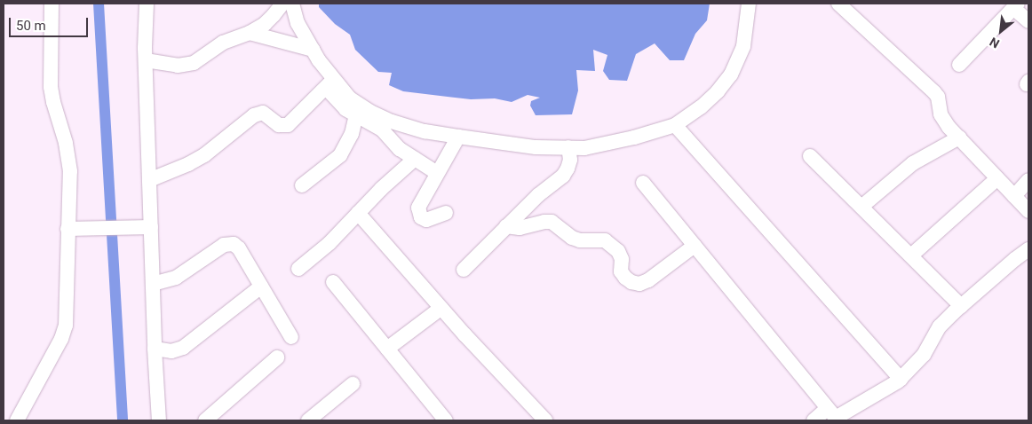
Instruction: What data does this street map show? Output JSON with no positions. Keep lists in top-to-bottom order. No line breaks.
{"scale_bar":"50 m","north":"bottom left"}
